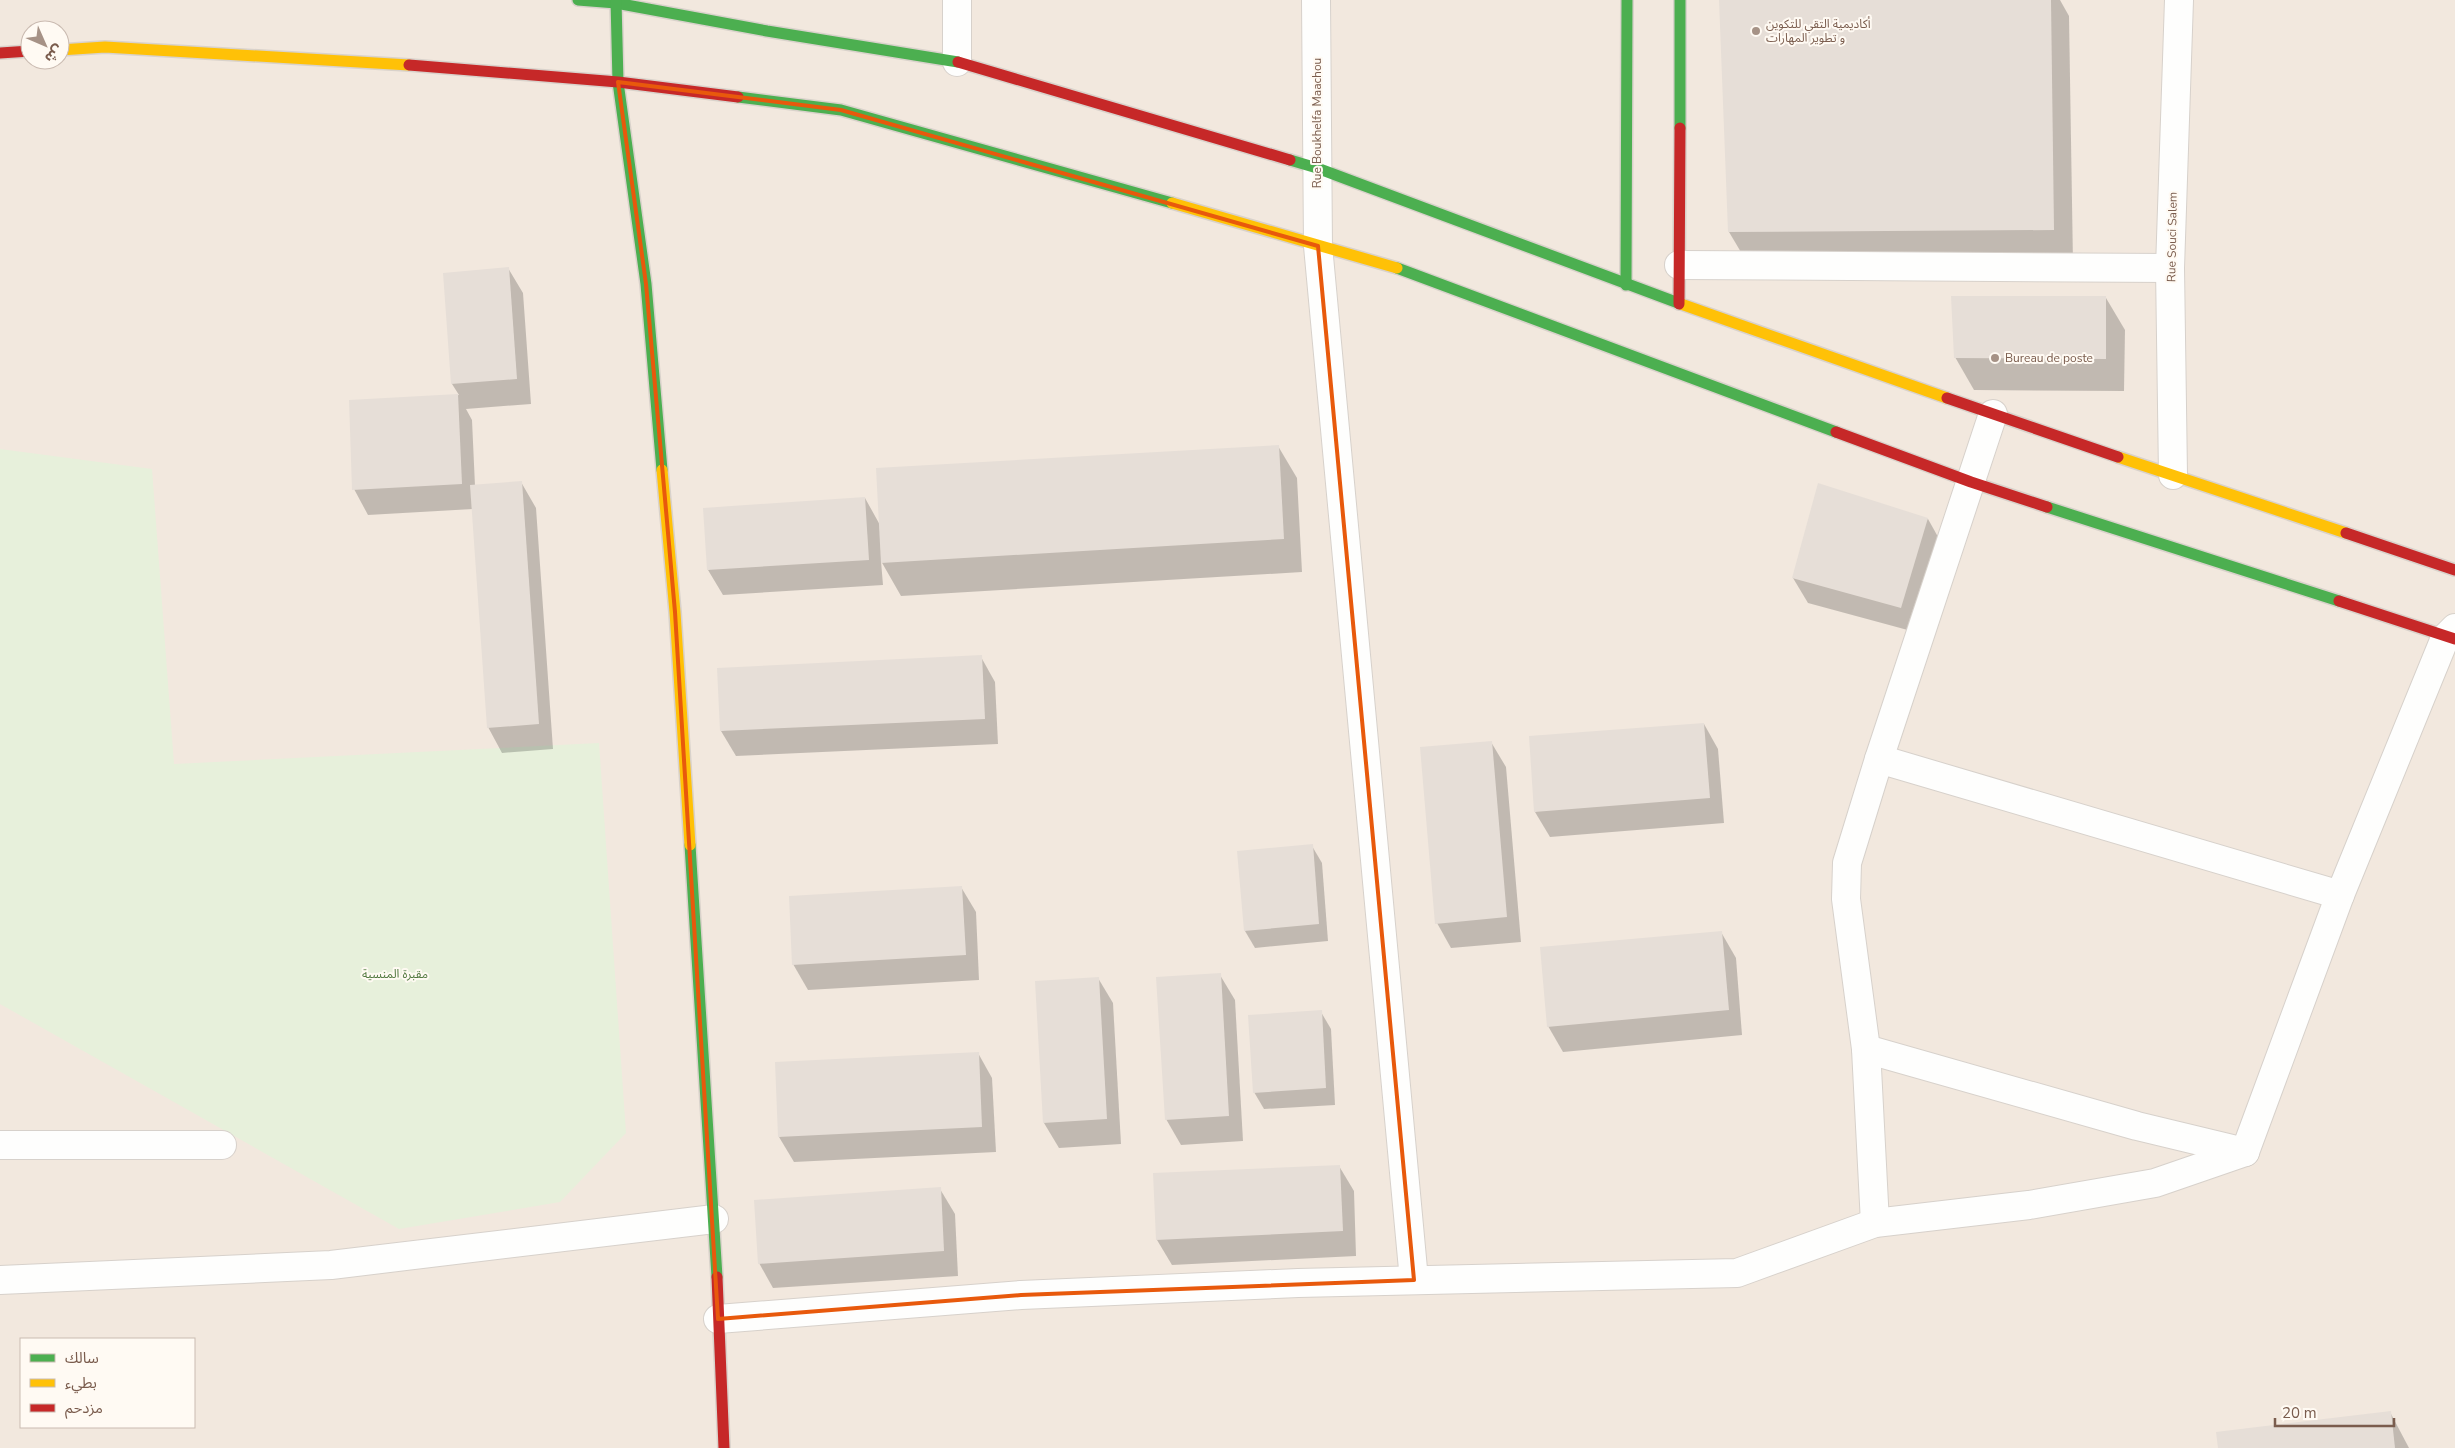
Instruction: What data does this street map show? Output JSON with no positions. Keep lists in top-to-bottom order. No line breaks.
{"streets":{"street":["Rue Boukhelfa Maachou","Rue Souci Salem"]},"parks":["مقبرة المنسية"],"places":["أكاديمية التقي للتكوين و تطوير المهارات","Bureau de poste"],"legend":["سالك","بطيء","مزدحم"],"scale_bar":"20 m","north":"bottom right"}
